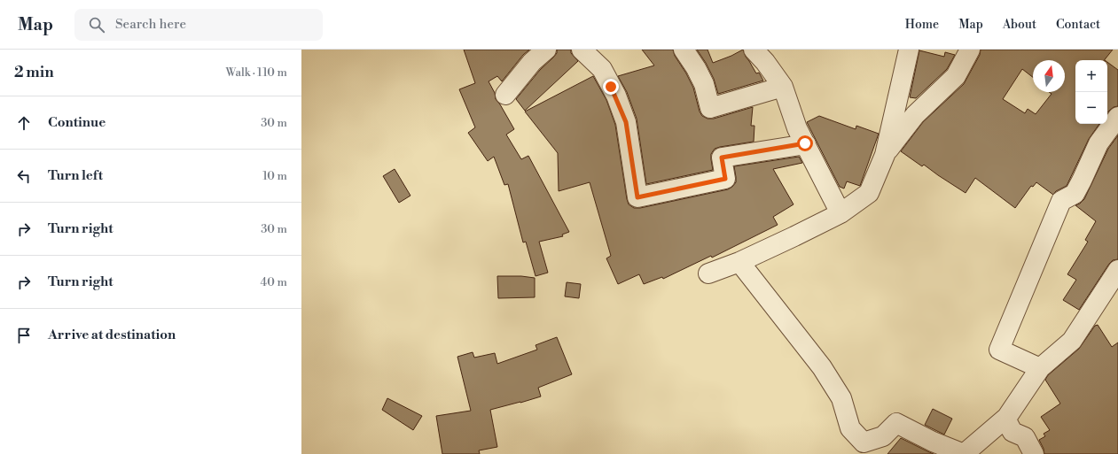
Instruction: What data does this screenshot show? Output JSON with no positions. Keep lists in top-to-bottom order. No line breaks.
{"north":"top","page":{"header":"Map","search":"Search here","nav":["Home","Map","About","Contact"],"heading":["2 min","Walk · 110 m"],"map_buttons":["+","−"],"list":[["Continue","30 m"],["Turn left","10 m"],["Turn right","30 m"],["Turn right","40 m"],"Arrive at destination"]}}
